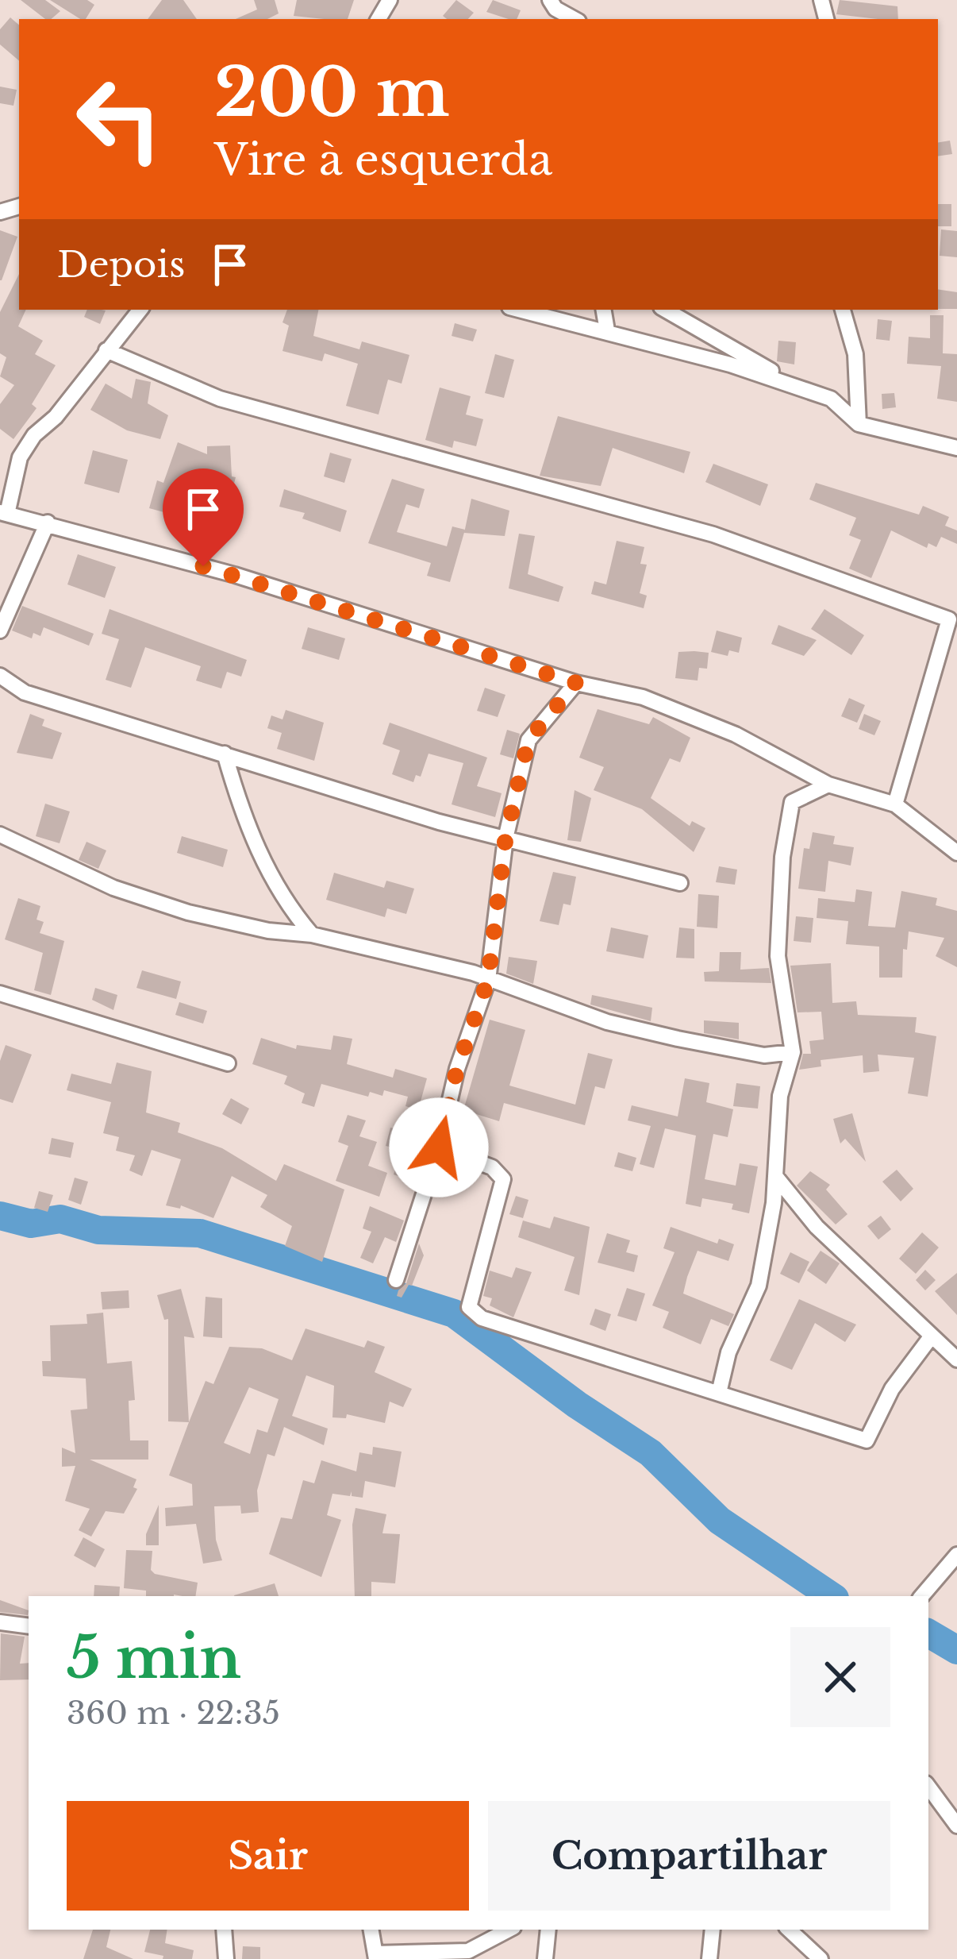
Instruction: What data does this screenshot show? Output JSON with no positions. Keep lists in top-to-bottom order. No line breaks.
{"page":{"turn":["200 m","Vire à esquerda"],"then":"Depois","heading":["5 min","360 m · 22:35"],"buttons":["Sair","Compartilhar"]}}
